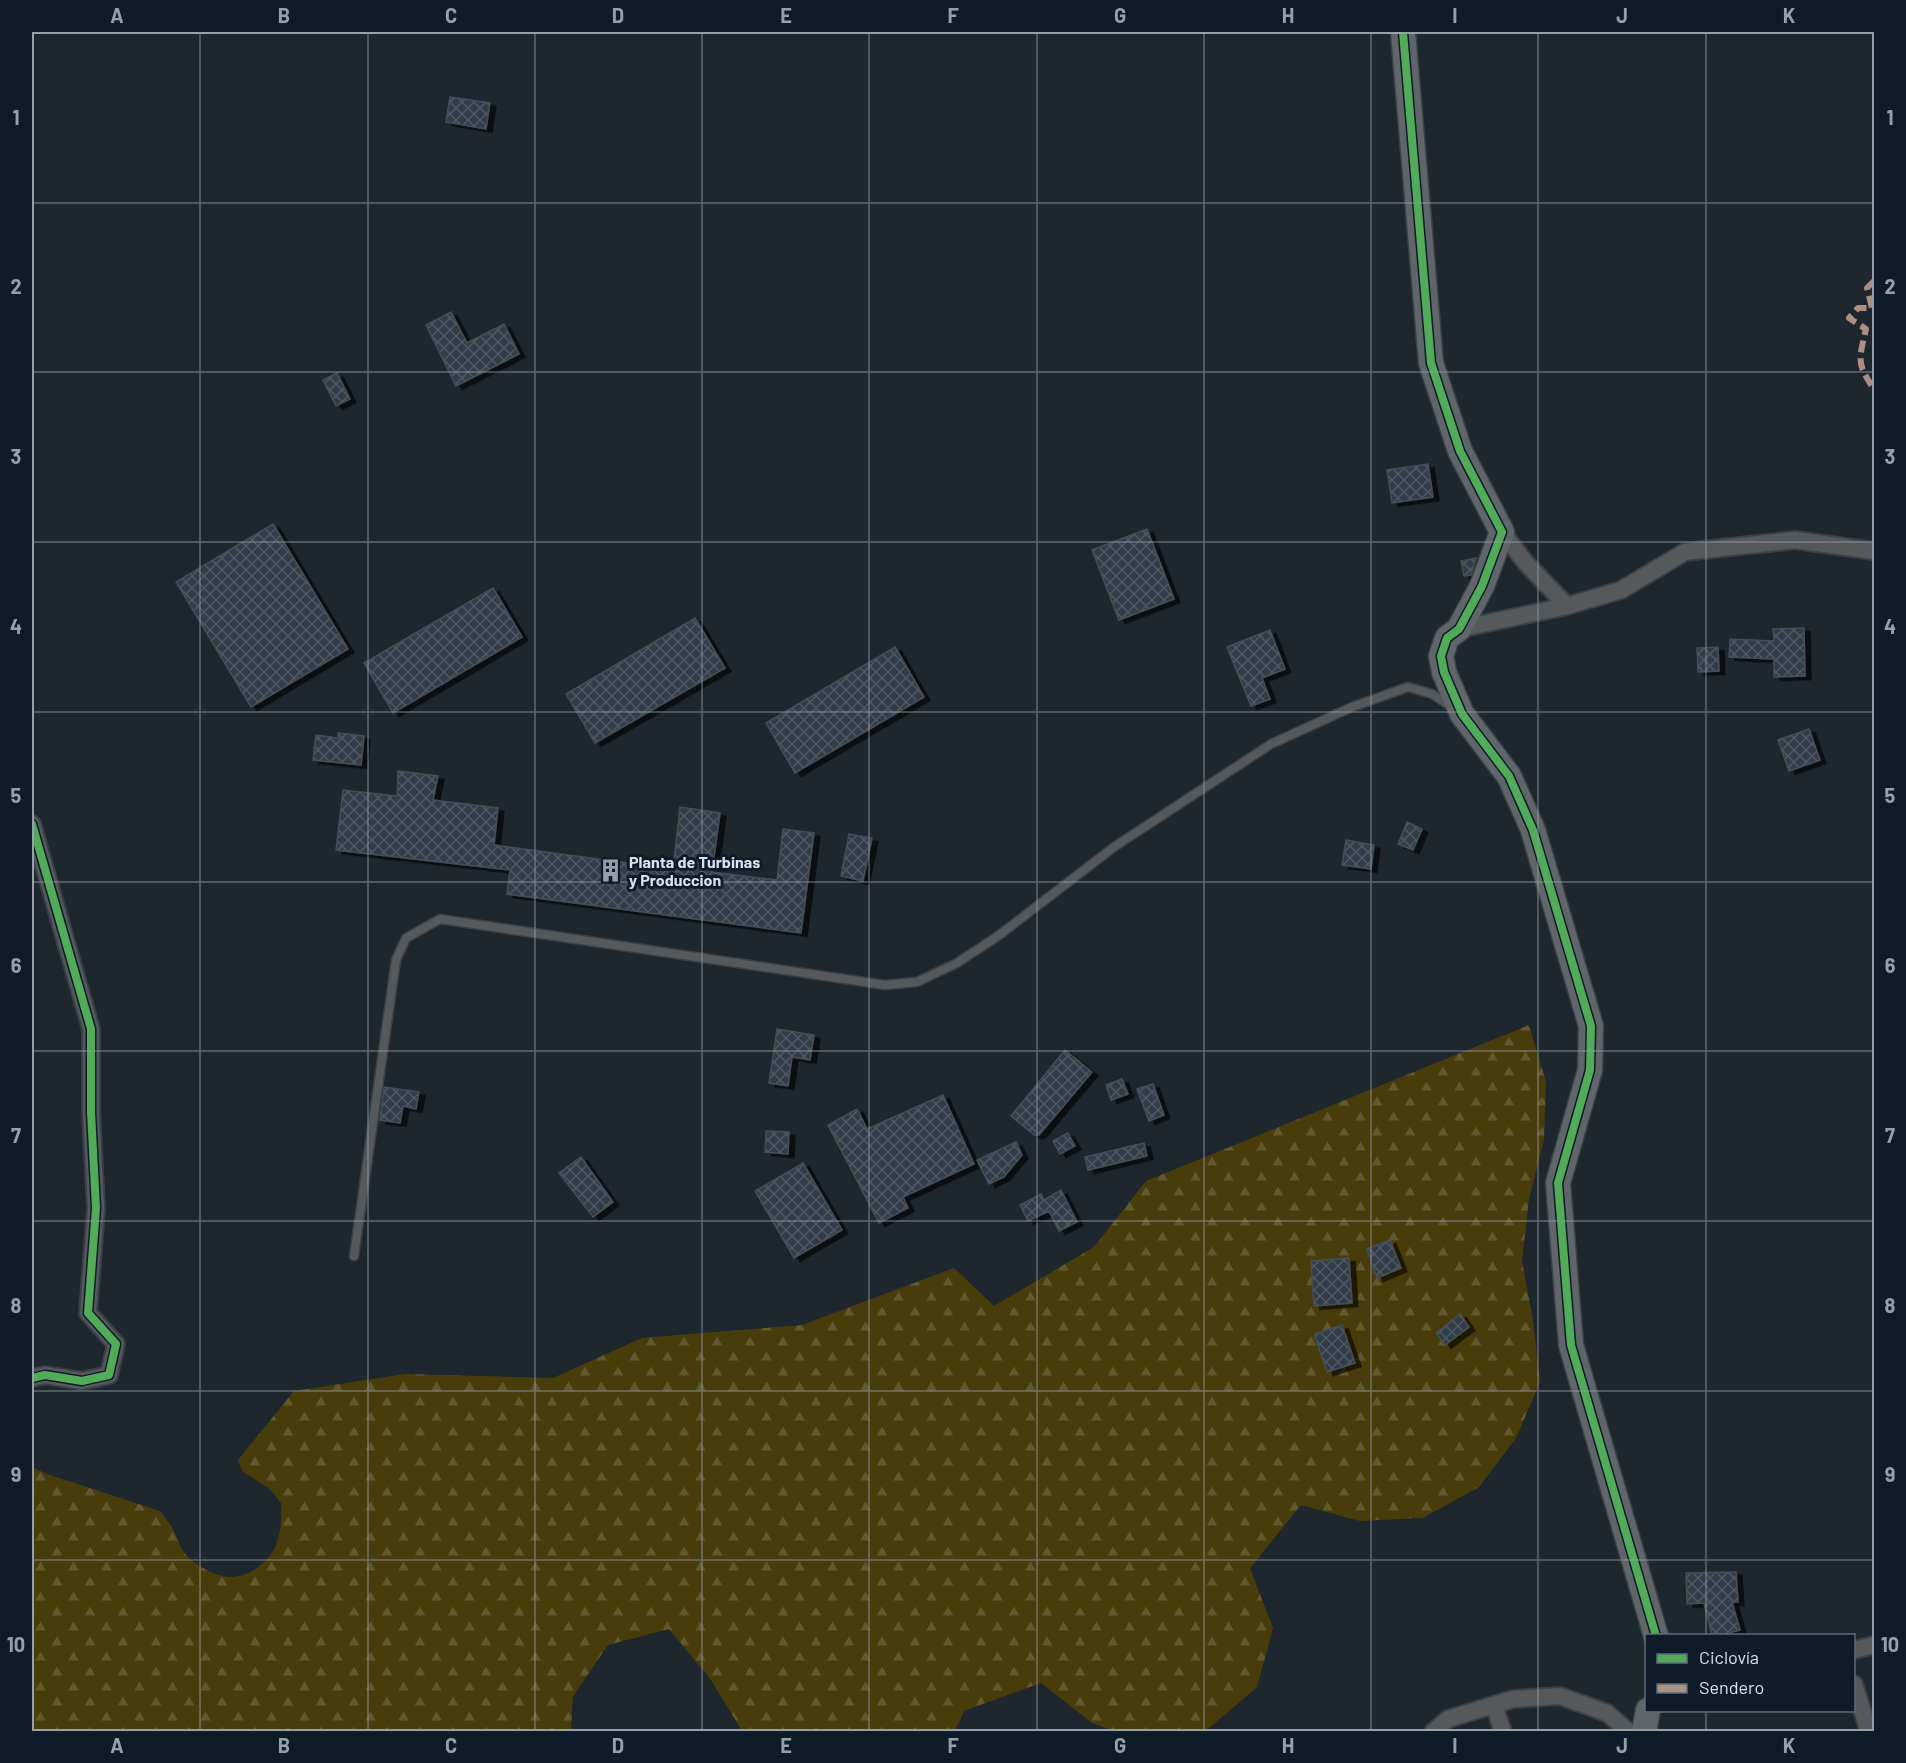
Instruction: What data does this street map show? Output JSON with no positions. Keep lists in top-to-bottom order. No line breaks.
{"places":{"building":["Planta de Turbinas y Produccion"]},"legend":["Ciclovía","Sendero"],"grid":{"columns":["A","B","C","D","E","F","G","H","I","J","K"],"rows":["1","2","3","4","5","6","7","8","9","10"]}}
